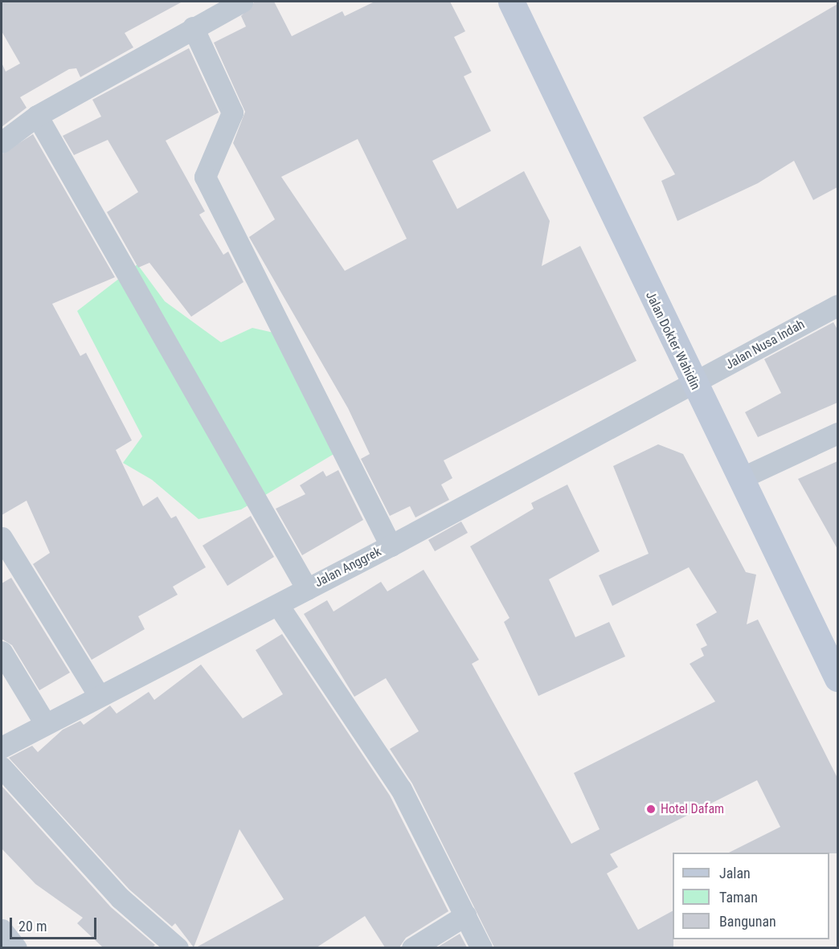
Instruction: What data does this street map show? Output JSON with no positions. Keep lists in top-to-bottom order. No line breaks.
{"streets":{"street":["Jalan Dokter Wahidin","Jalan Nusa Indah","Jalan Anggrek"]},"crossings":[["Jalan Dokter Wahidin","Jalan Nusa Indah"],["Jalan Dokter Wahidin","Jalan Anggrek"],["Jalan Nusa Indah","Jalan Anggrek"]],"places":["Hotel Dafam"],"legend":["Jalan","Taman","Bangunan"],"scale_bar":"20 m"}
